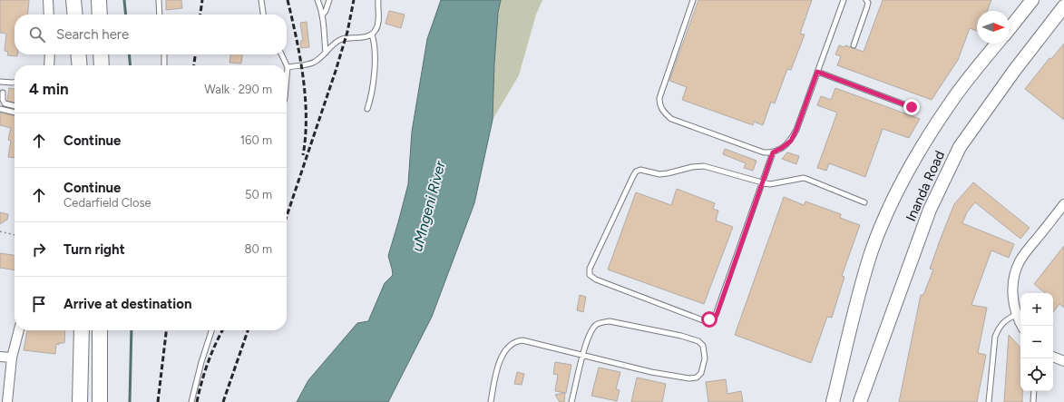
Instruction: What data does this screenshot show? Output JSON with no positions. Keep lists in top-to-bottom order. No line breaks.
{"streets":{"main road":["Inanda Road"]},"water":["uMngeni River"],"north":"right","page":{"search":"Search here","heading":["4 min","Walk · 290 m"],"list":[["Continue","160 m"],["Continue","Cedarfield Close","50 m"],["Turn right","80 m"],"Arrive at destination"],"map_buttons":["+","−"]}}
